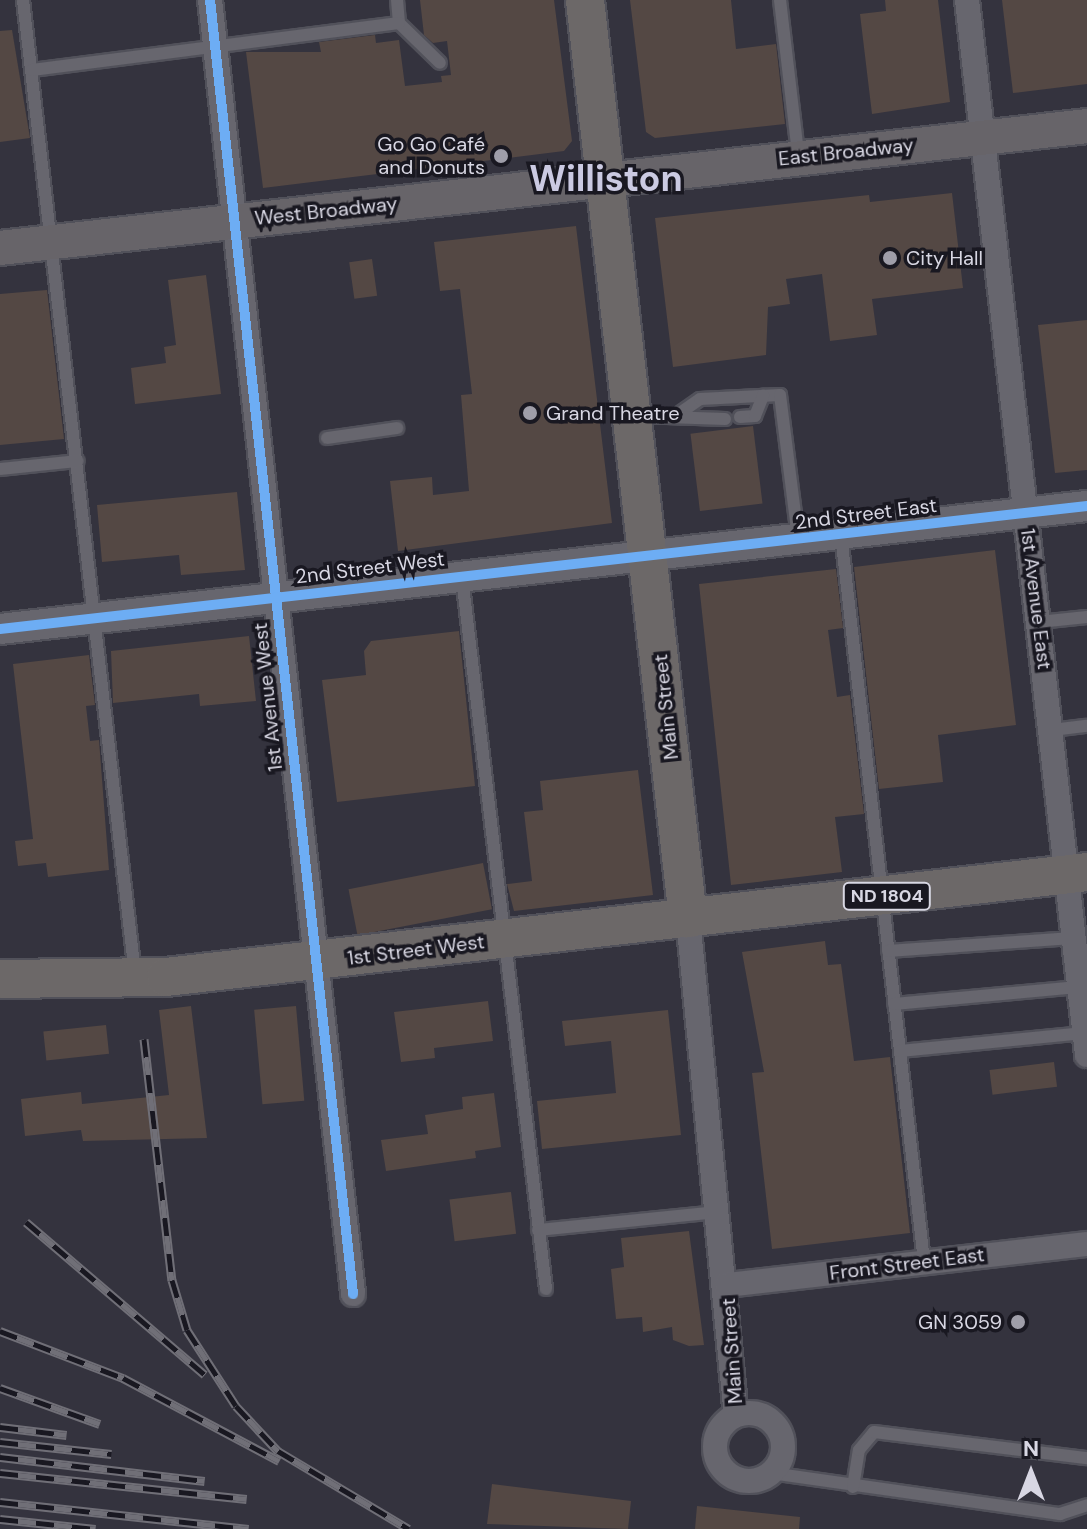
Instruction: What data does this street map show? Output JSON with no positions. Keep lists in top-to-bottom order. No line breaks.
{"streets":{"main road":["East Broadway","West Broadway","Main Street","ND 1804","1st Street West"],"street":["2nd Street East","2nd Street West","1st Avenue East","1st Avenue West","Front Street East"]},"crossings":[["East Broadway","West Broadway"],["East Broadway","1st Avenue East"],["East Broadway","Main Street"],["West Broadway","1st Avenue West"],["West Broadway","Main Street"],["2nd Street East","2nd Street West"],["2nd Street East","1st Avenue East"],["2nd Street East","Main Street"],["2nd Street West","1st Avenue West"],["2nd Street West","Main Street"],["1st Avenue East","ND 1804"],["1st Avenue West","1st Street West"],["Main Street","ND 1804"],["Main Street","1st Street West"],["Main Street","Front Street East"],["ND 1804","1st Street West"]],"districts":["Williston"],"places":["Go Go Café and Donuts","City Hall","Grand Theatre","GN 3059"],"north":"top"}
